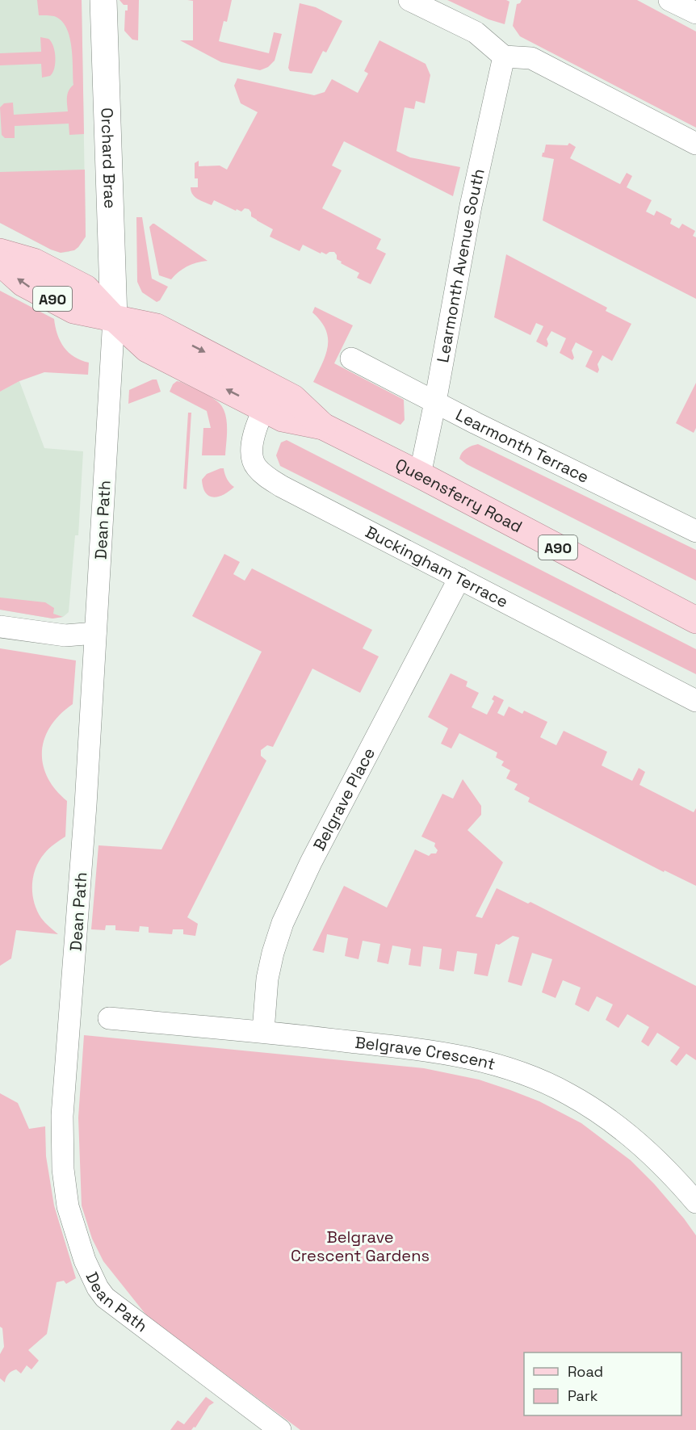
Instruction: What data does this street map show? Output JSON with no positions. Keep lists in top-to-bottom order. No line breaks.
{"streets":{"main road":["A90","Queensferry Road"],"street":["Orchard Brae","Learmonth Avenue South","Learmonth Terrace","Dean Path","Buckingham Terrace","Belgrave Place","Belgrave Crescent"]},"crossings":[["Orchard Brae","A90"],["Orchard Brae","Queensferry Road"],["Orchard Brae","Dean Path"],["Learmonth Avenue South","Learmonth Terrace"],["Learmonth Avenue South","Queensferry Road"],["A90","Queensferry Road"],["A90","Dean Path"],["Queensferry Road","Dean Path"],["Queensferry Road","Buckingham Terrace"],["Buckingham Terrace","Belgrave Place"],["Belgrave Place","Belgrave Crescent"]],"parks":["Belgrave Crescent Gardens"],"legend":["Road","Park"]}
